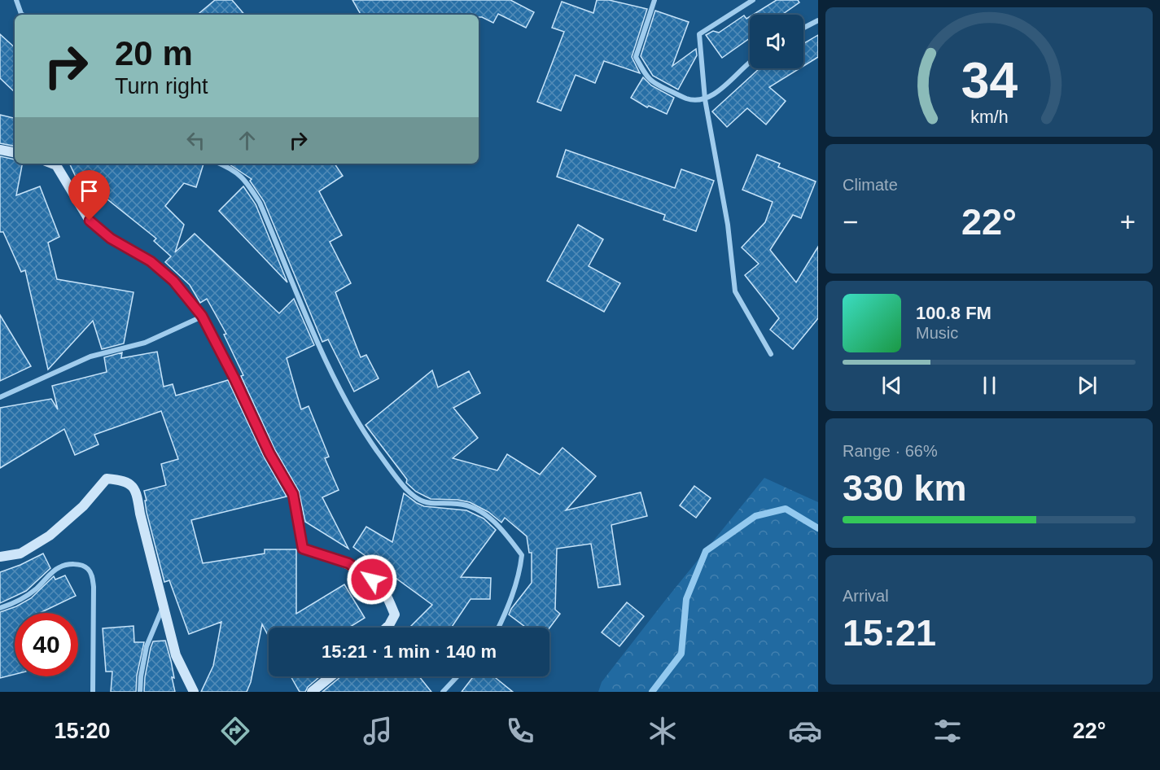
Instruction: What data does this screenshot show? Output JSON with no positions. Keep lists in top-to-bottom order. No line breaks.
{"page":{"turn":["20 m","Turn right"],"tile":["Climate",["Range · 66%","330 km"],["Arrival","15:21"]],"heat":["−","22°","+"],"song":["100.8 FM","Music"],"limit":"40","trip":"15:21 · 1 min · 140 m","tabs":["15:20","22°"],"gauge":["34","km/h"]}}
